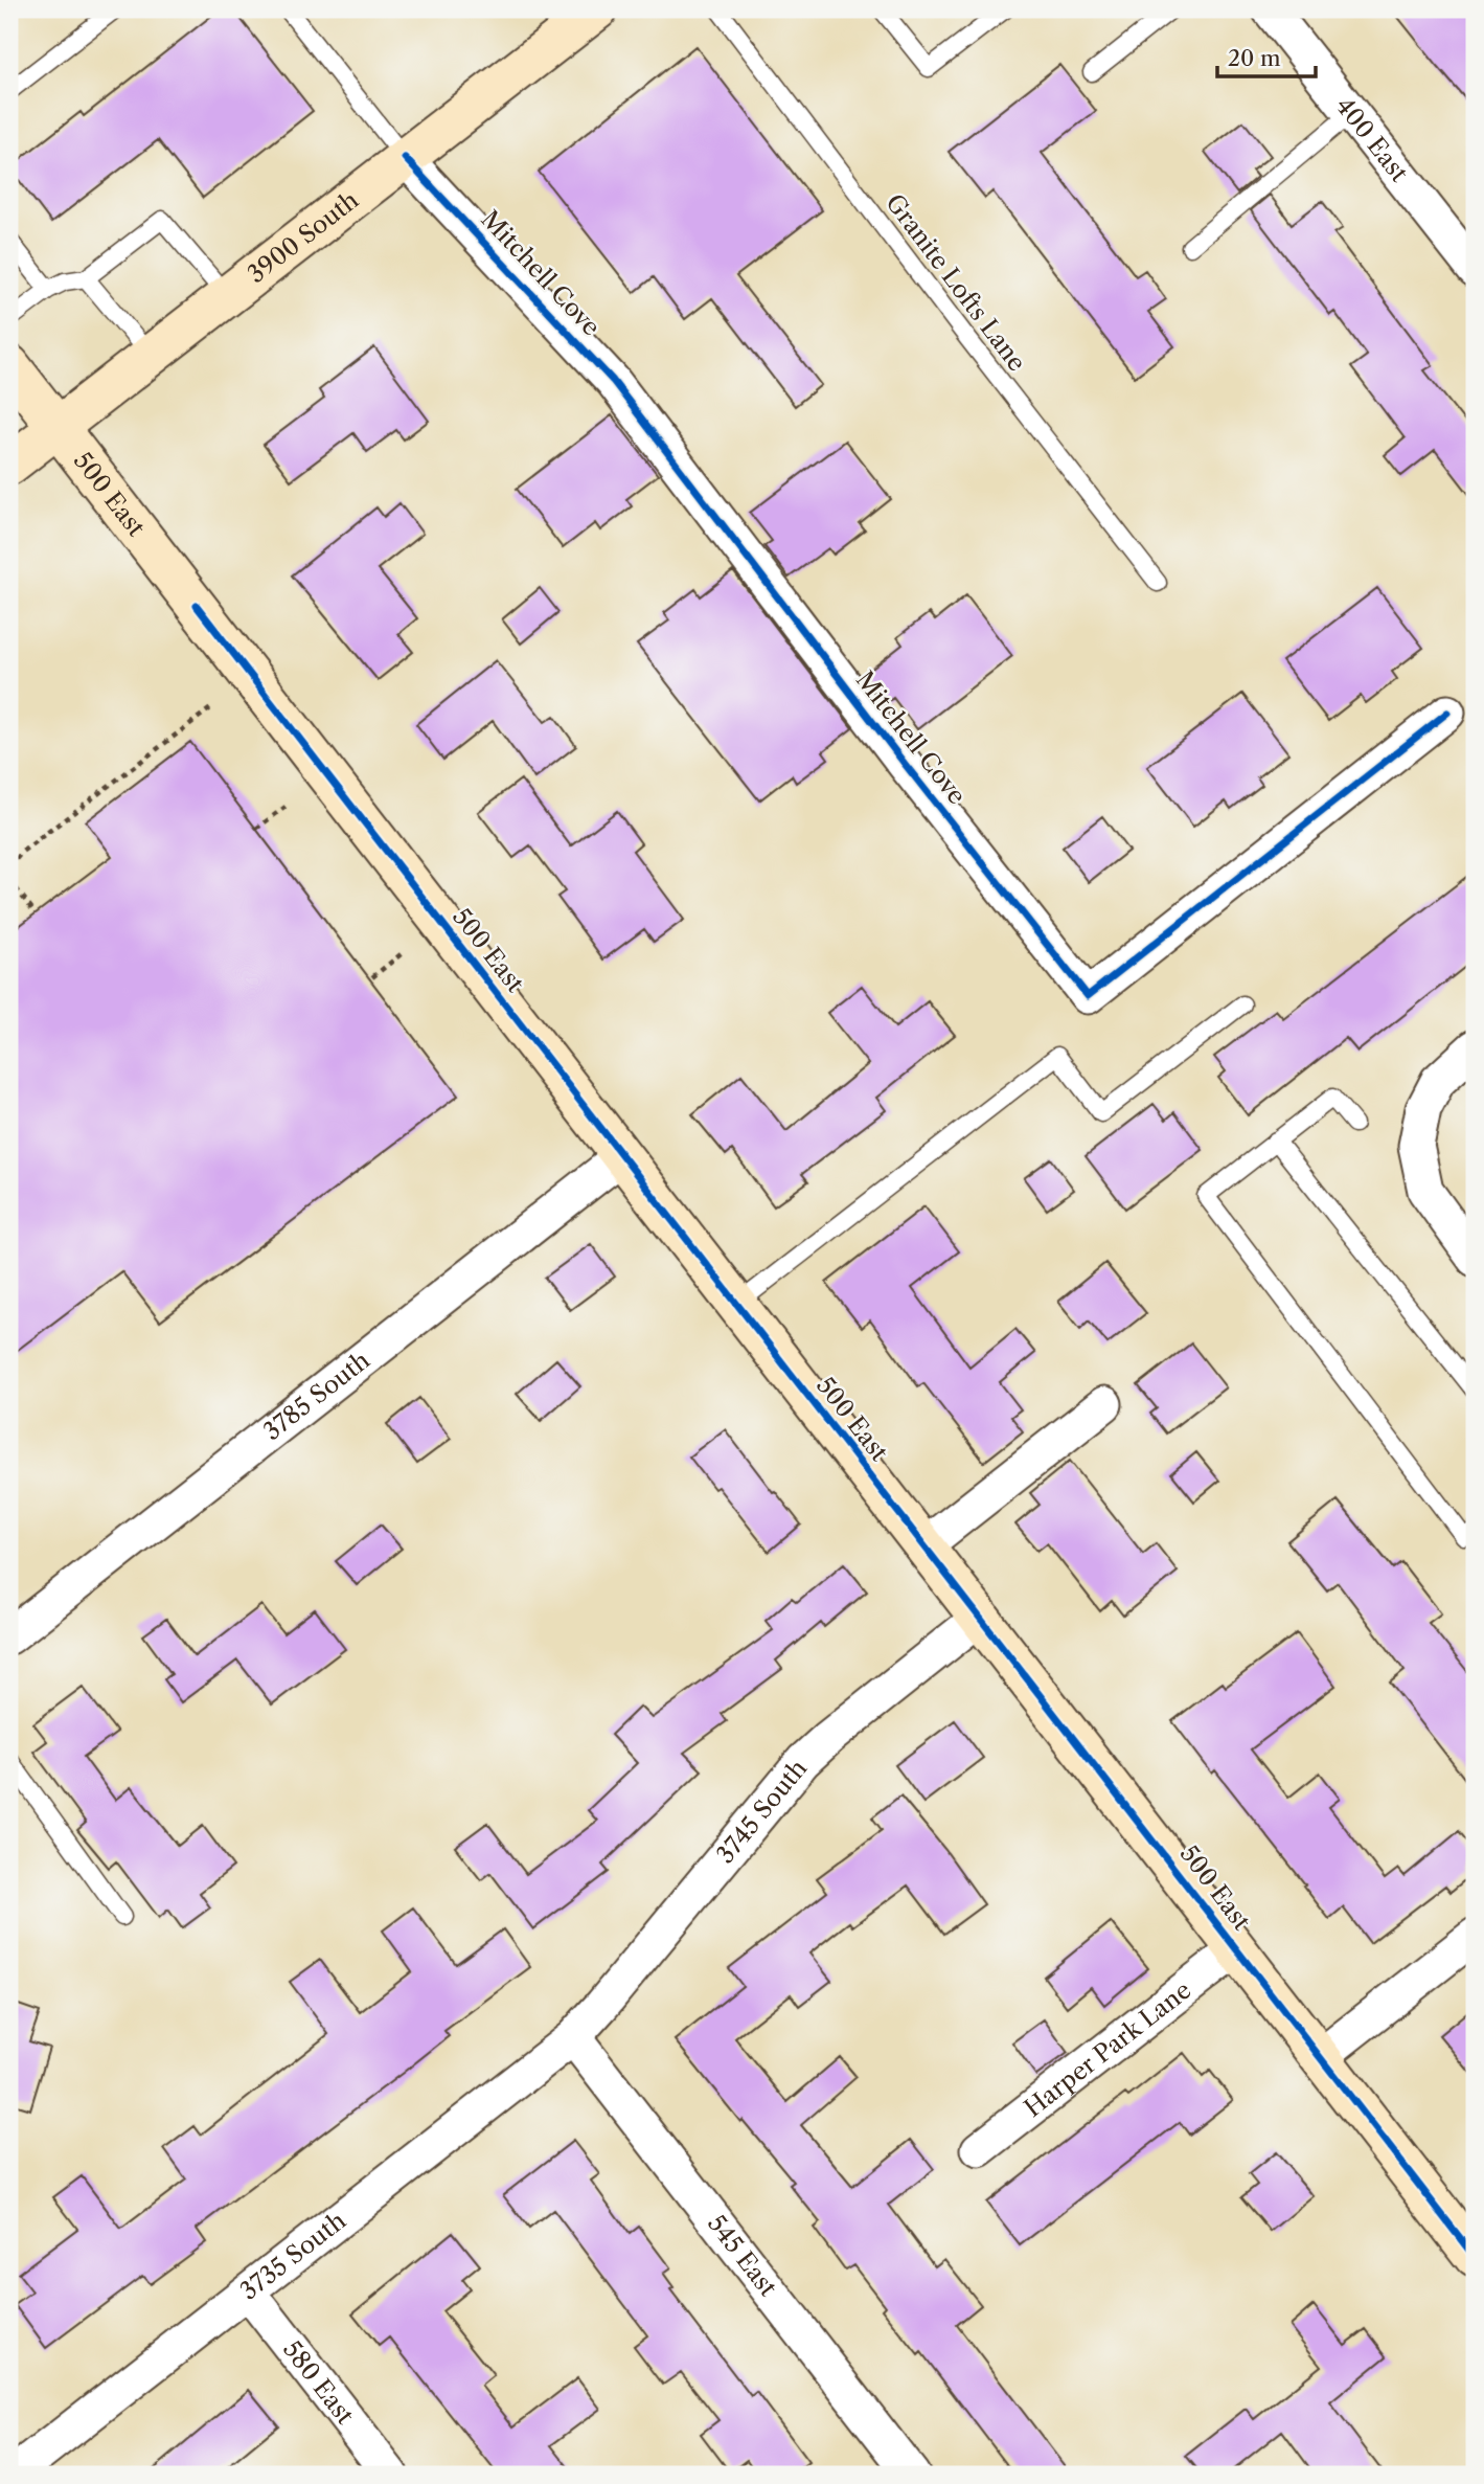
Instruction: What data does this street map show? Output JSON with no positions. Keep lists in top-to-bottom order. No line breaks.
{"streets":{"street":["400 East","3900 South","Mitchell Cove","500 East","3785 South","3745 South","Harper Park Lane","3735 South","545 East","580 East"],"lane":["Granite Lofts Lane"]},"crossings":[["3900 South","Mitchell Cove"],["3900 South","500 East"],["500 East","3785 South"],["500 East","3745 South"],["500 East","Harper Park Lane"],["3745 South","3735 South"],["3745 South","545 East"],["3735 South","545 East"],["3735 South","580 East"]],"scale_bar":"20 m"}
